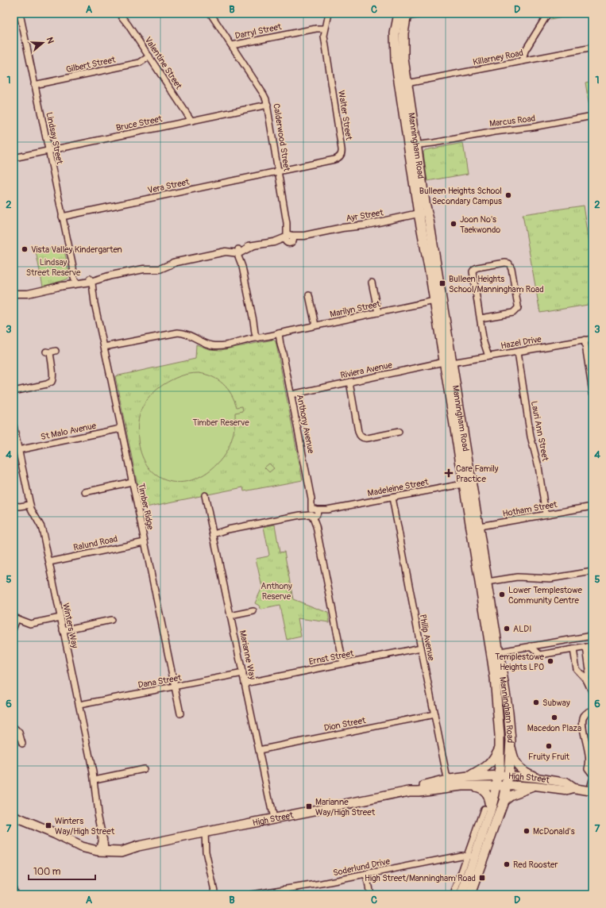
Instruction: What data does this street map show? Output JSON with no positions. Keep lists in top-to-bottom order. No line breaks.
{"streets":{"main road":["Manningham Road","High Street"],"street":["Darryl Street","Killarney Road","Valentine Street","Gilbert Street","Walter Street","Marcus Road","Bruce Street","Calderwood Street","Lindsay Street","Vera Street","Ayr Street","Marilyn Street","Hazel Drive","Riviera Avenue","Anthony Avenue","St Malo Avenue","Lauri Ann Street","Madeleine Street","Timber Ridge","Hotham Street","Ralund Road","Winters Way","Philip Avenue","Marianne Way","Ernst Street","Dana Street","Dion Street","Soderlund Drive"]},"crossings":[["Darryl Street","Walter Street"],["Darryl Street","Calderwood Street"],["Killarney Road","Manningham Road"],["Valentine Street","Gilbert Street"],["Valentine Street","Bruce Street"],["Gilbert Street","Lindsay Street"],["Walter Street","Calderwood Street"],["Walter Street","Vera Street"],["Marcus Road","Manningham Road"],["Bruce Street","Calderwood Street"],["Bruce Street","Lindsay Street"],["Calderwood Street","Vera Street"],["Calderwood Street","Ayr Street"],["Lindsay Street","Vera Street"],["Lindsay Street","Ayr Street"],["Manningham Road","Ayr Street"],["Manningham Road","Marilyn Street"],["Manningham Road","Hazel Drive"],["Manningham Road","Riviera Avenue"],["Manningham Road","Madeleine Street"],["Manningham Road","Hotham Street"],["Manningham Road","High Street"],["Manningham Road","Soderlund Drive"],["Ayr Street","Timber Ridge"],["Marilyn Street","Anthony Avenue"],["Marilyn Street","Timber Ridge"],["Hazel Drive","Riviera Avenue"],["Hazel Drive","Lauri Ann Street"],["Riviera Avenue","Anthony Avenue"],["Anthony Avenue","Madeleine Street"],["Anthony Avenue","Ernst Street"],["St Malo Avenue","Timber Ridge"],["St Malo Avenue","Winters Way"],["Lauri Ann Street","Hotham Street"],["Madeleine Street","Philip Avenue"],["Madeleine Street","Marianne Way"],["Timber Ridge","Ralund Road"],["Timber Ridge","Dana Street"],["Ralund Road","Winters Way"],["Winters Way","Dana Street"],["Winters Way","High Street"],["Philip Avenue","Ernst Street"],["Philip Avenue","Dion Street"],["Philip Avenue","High Street"],["Marianne Way","Ernst Street"],["Marianne Way","Dana Street"],["Marianne Way","Dion Street"],["Marianne Way","High Street"]],"parks":["Lindsay Street Reserve","Timber Reserve","Anthony Reserve"],"places":{"other":["Bulleen Heights School Secondary Campus","Joon No's Taekwondo","Vista Valley Kindergarten","Lower Templestowe Community Centre","ALDI","Templestowe Heights LPO","Subway","Macedon Plaza","Fruity Fruit","McDonald's","Red Rooster"],"transit":["Bulleen Heights School/Manningham Road","Marianne Way/High Street","Winters Way/High Street","High Street/Manningham Road"],"health":["Care Family Practice"]},"scale_bar":"100 m","north":"right","grid":{"columns":["A","B","C","D"],"rows":["1","2","3","4","5","6","7"]}}
